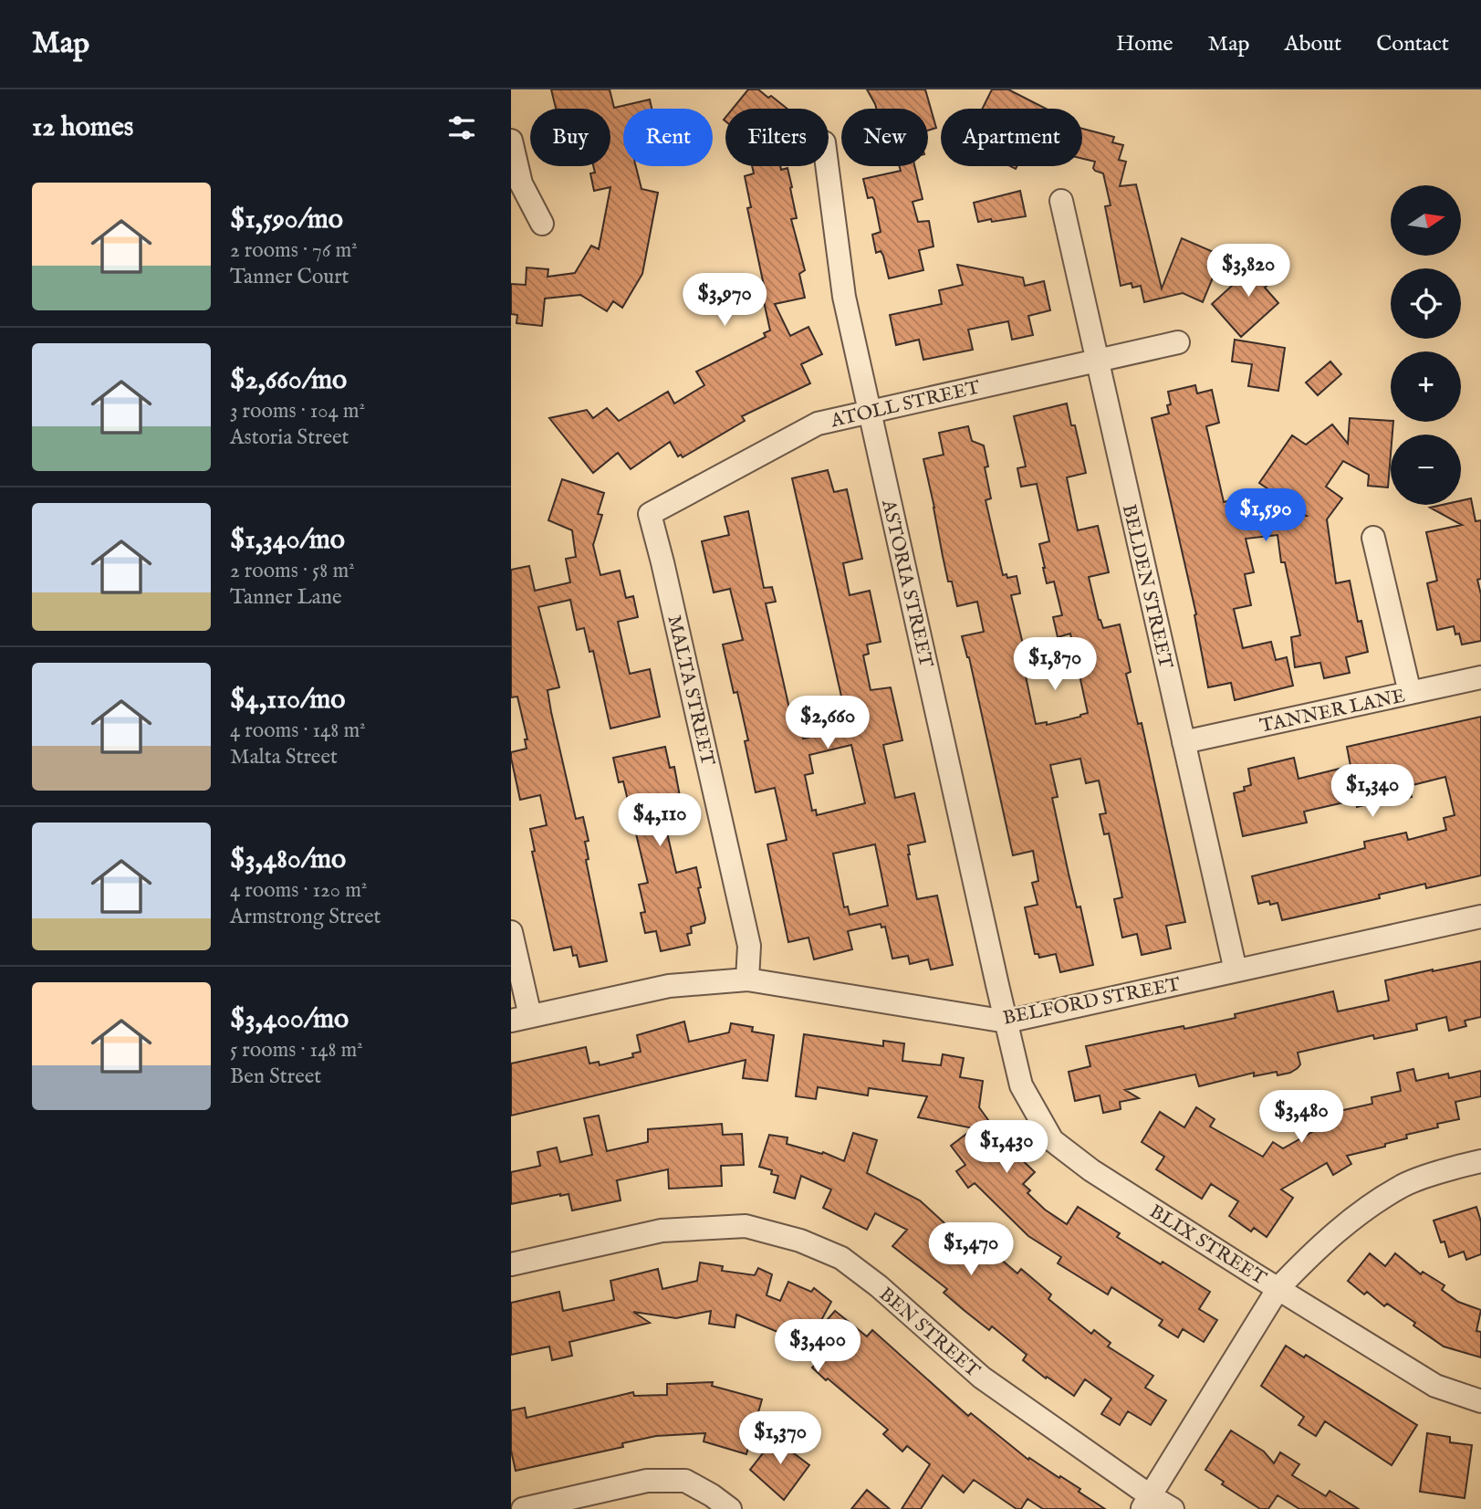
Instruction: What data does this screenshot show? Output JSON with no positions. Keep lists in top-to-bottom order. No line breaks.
{"streets":{"street":["ATOLL STREET","ASTORIA STREET","BELDEN STREET","MALTA STREET","TANNER LANE","BELFORD STREET","BLIX STREET","BEN STREET"]},"crossings":[["ATOLL STREET","ASTORIA STREET"],["ATOLL STREET","BELDEN STREET"],["ATOLL STREET","MALTA STREET"],["ASTORIA STREET","BELFORD STREET"],["ASTORIA STREET","BLIX STREET"],["BELDEN STREET","TANNER LANE"],["BELDEN STREET","BELFORD STREET"],["MALTA STREET","BELFORD STREET"],["BELFORD STREET","BLIX STREET"]],"north":"right","page":{"header":"Map","nav":["Home","Map","About","Contact"],"heading":"12 homes","chip":["Buy","Rent","Filters","New","Apartment"],"list":[{"name":"$1,590/mo","note":"2 rooms · 76 m² · Tanner Court"},{"name":"$2,660/mo","note":"3 rooms · 104 m² · Astoria Street"},{"name":"$1,340/mo","note":"2 rooms · 58 m² · Tanner Lane"},{"name":"$4,110/mo","note":"4 rooms · 148 m² · Malta Street"},{"name":"$3,480/mo","note":"4 rooms · 120 m² · Armstrong Street"},{"name":"$3,400/mo","note":"5 rooms · 148 m² · Ben Street"}],"map_buttons":["+","−"],"price":["$3,820","$3,970","$1,590","$1,870","$2,660","$1,340","$4,110","$3,480","$1,430","$1,470","$3,400","$1,370"]}}
